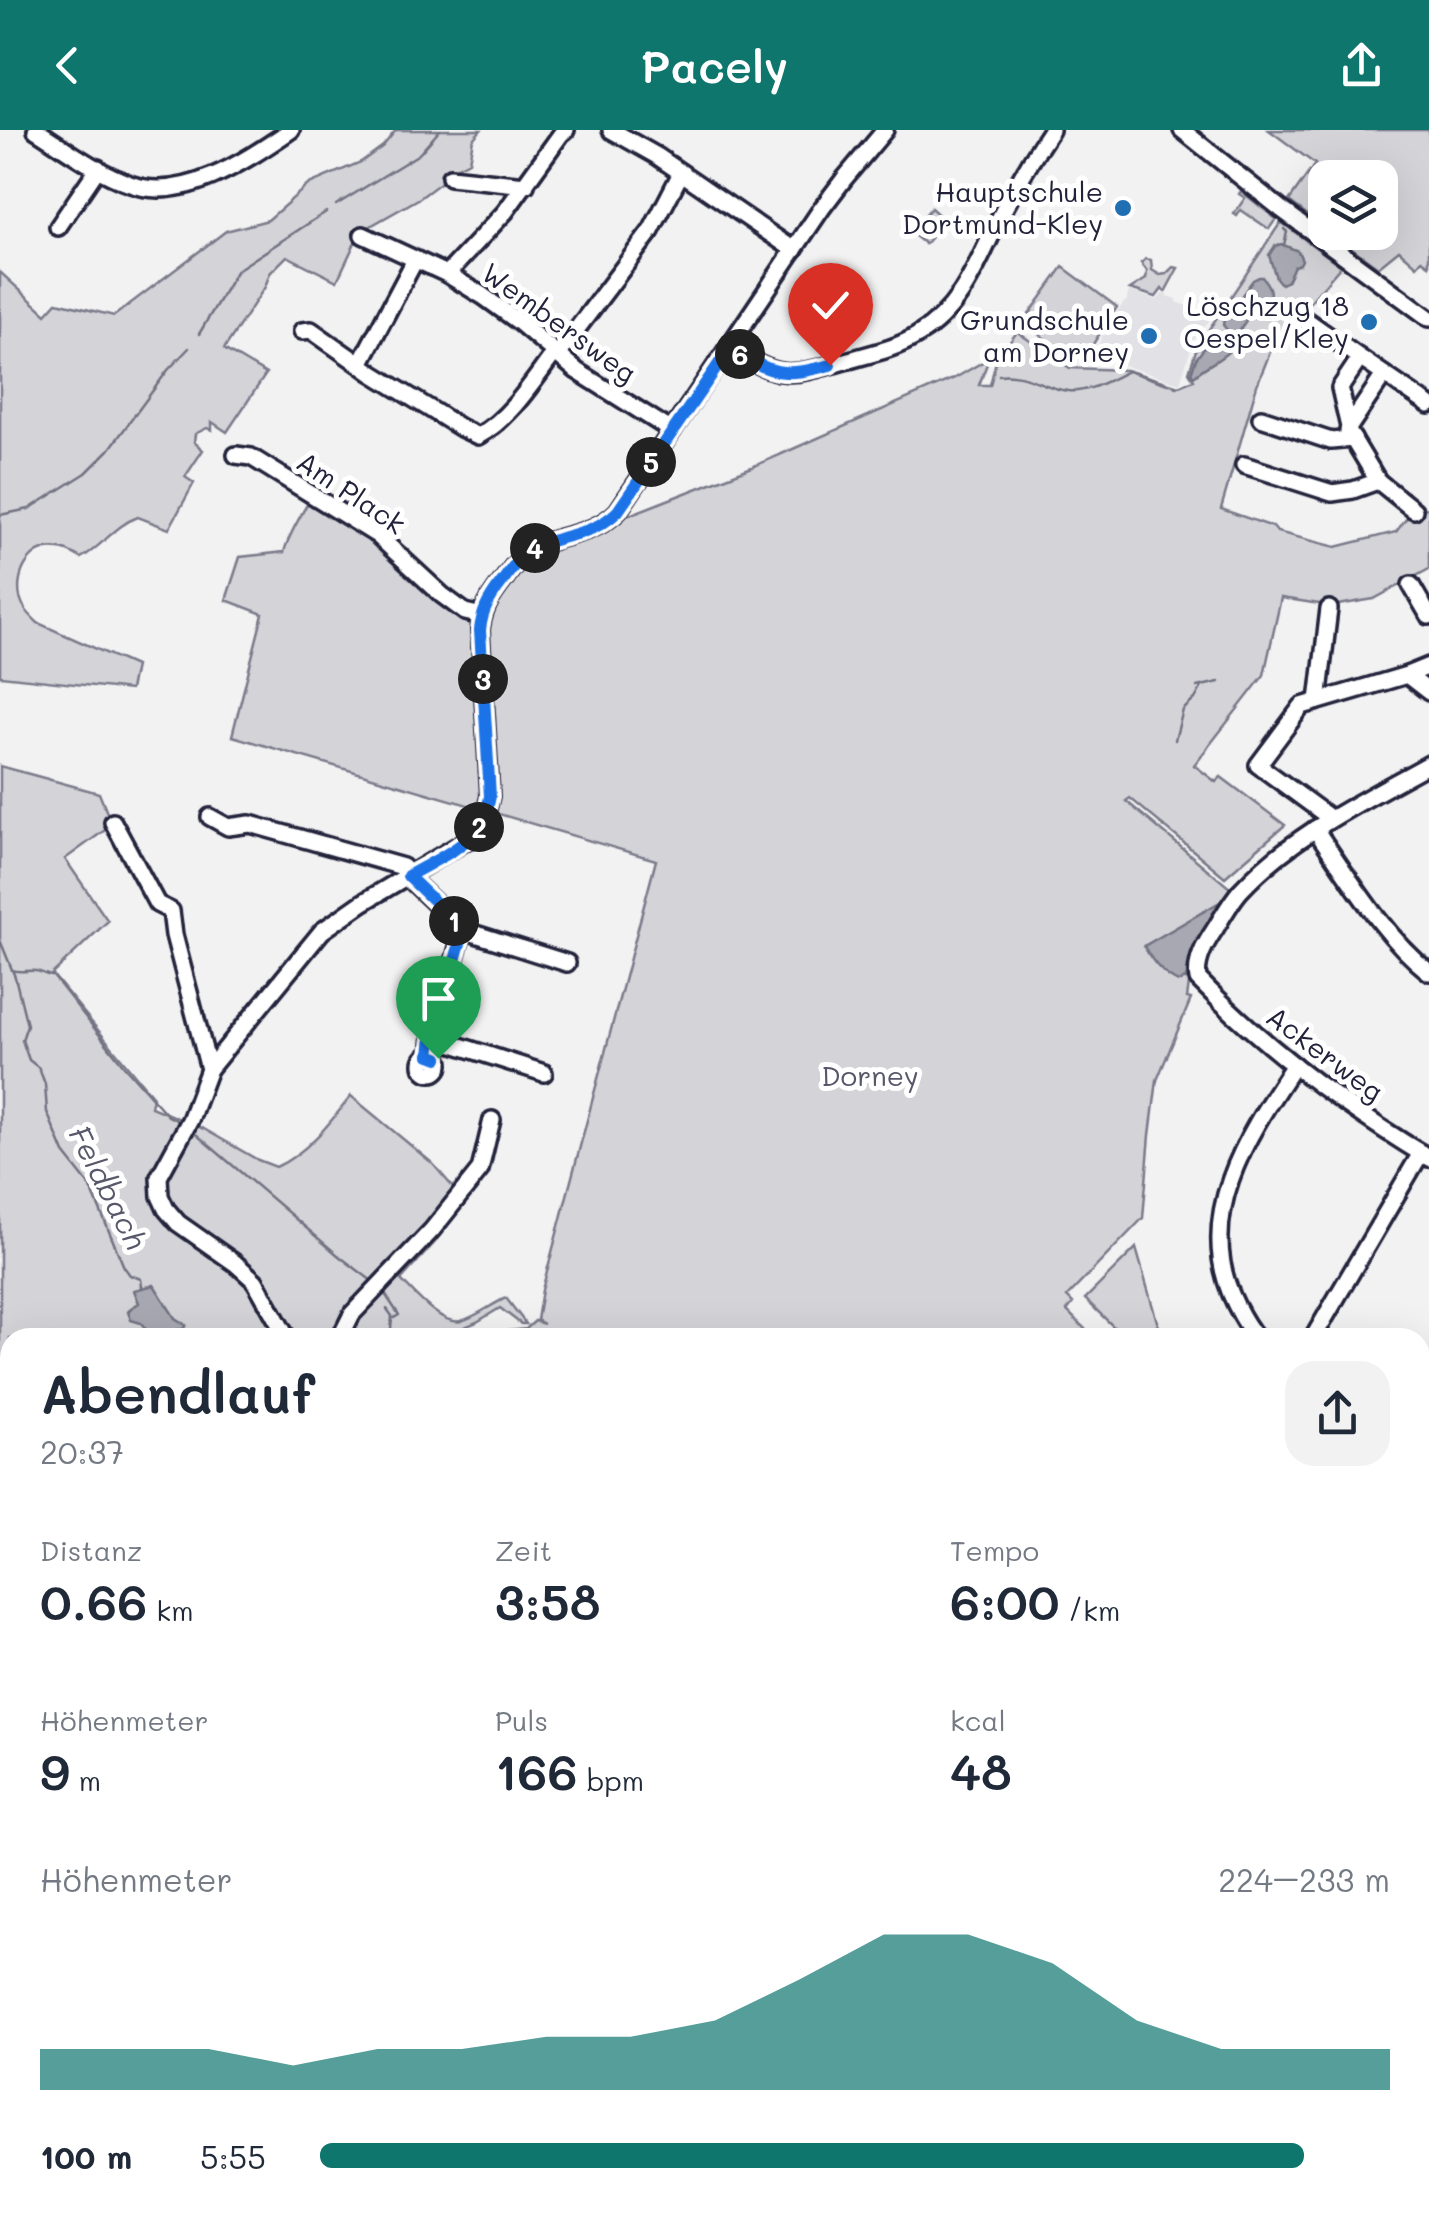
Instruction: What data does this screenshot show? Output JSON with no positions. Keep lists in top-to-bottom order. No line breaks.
{"streets":{"street":["Wembersweg","Am Plack","Ackerweg"]},"water":["Feldbach"],"parks":["Dorney"],"places":["Hauptschule Dortmund-Kley","Löschzug 18 Oespel/Kley","Grundschule am Dorney"],"page":{"header":"Pacely","pins":["6","5","4","3","2","1"],"heading":["Abendlauf","20:37"],"stats":[["Distanz","0.66 km"],["Zeit","3:58"],["Tempo","6:00 /km"],["Höhenmeter","9 m"],["Puls","166 bpm"],["kcal","48"]],"chart":["Höhenmeter","224–233 m"],"list":[{"name":"100 m","note":"5:55"}]}}
